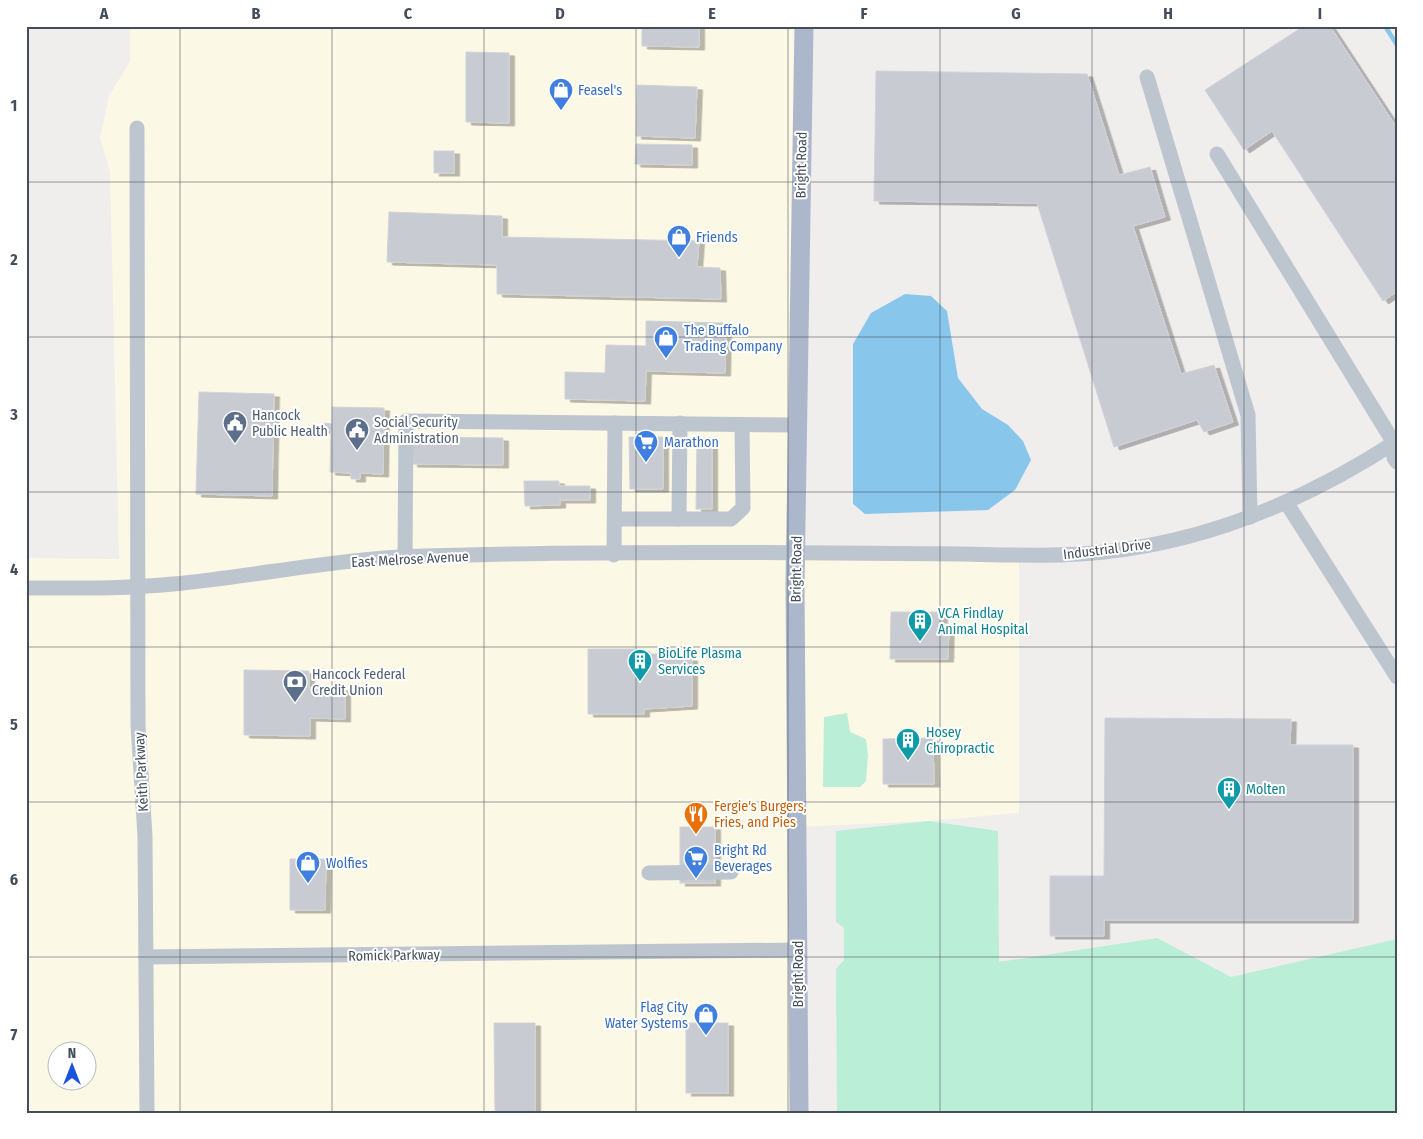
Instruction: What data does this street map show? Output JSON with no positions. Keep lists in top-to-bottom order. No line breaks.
{"streets":{"main road":["Bright Road"],"street":["Industrial Drive","East Melrose Avenue","Keith Parkway","Romick Parkway"]},"crossings":[["Bright Road","Industrial Drive"],["Bright Road","East Melrose Avenue"],["Bright Road","Romick Parkway"],["Industrial Drive","East Melrose Avenue"],["East Melrose Avenue","Keith Parkway"],["Keith Parkway","Romick Parkway"]],"places":{"shop":["Feasel's","Friends","The Buffalo Trading Company","Wolfies","Flag City Water Systems"],"public building":["Hancock Public Health","Social Security Administration"],"supermarket":["Marathon","Bright Rd Beverages"],"building":["VCA Findlay Animal Hospital","BioLife Plasma Services","Hosey Chiropractic","Molten"],"bank":["Hancock Federal Credit Union"],"restaurant":["Fergie's Burgers, Fries, and Pies"]},"north":"top","grid":{"columns":["A","B","C","D","E","F","G","H","I"],"rows":["1","2","3","4","5","6","7"]}}
